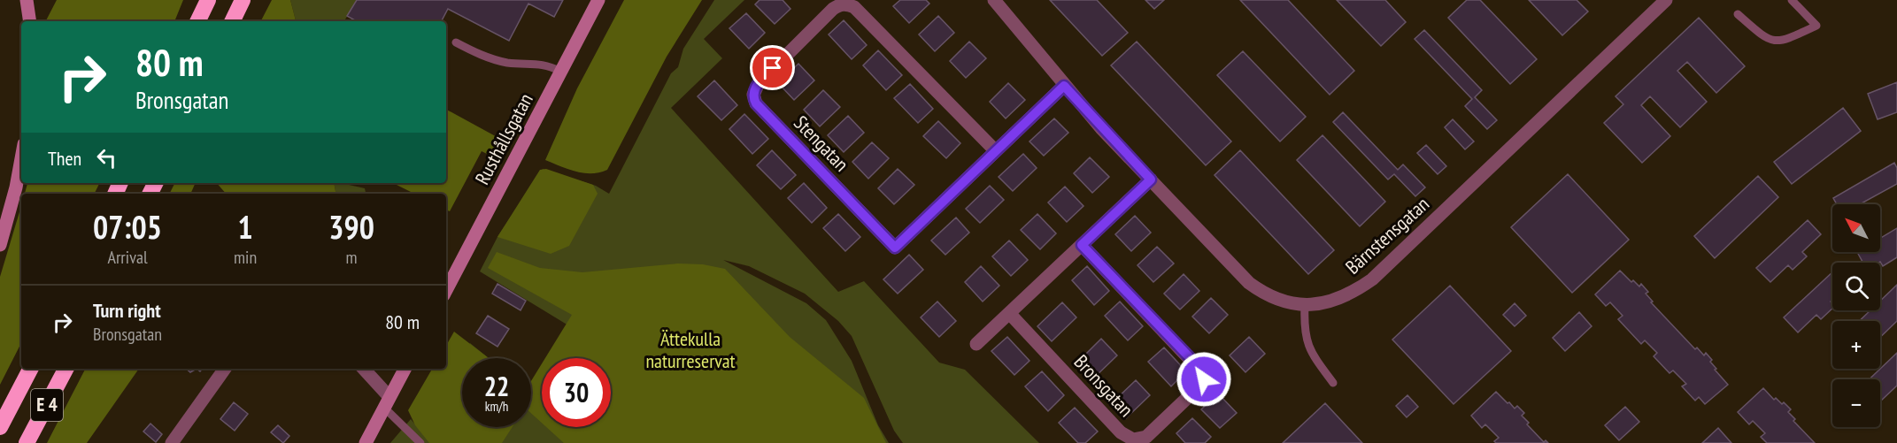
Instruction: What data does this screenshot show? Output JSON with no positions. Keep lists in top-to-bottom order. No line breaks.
{"streets":{"highway":["E 4"],"main road":["Rusthållsgatan"],"street":["Stengatan","Bärnstensgatan","Bronsgatan"]},"crossings":[["Stengatan","Bärnstensgatan"]],"parks":["Ättekulla naturreservat"],"north":"top left","page":{"turn":["80 m","Bronsgatan"],"then":"Then","eta":["07:05","Arrival","1","min","390","m"],"map_buttons":["+","−"],"list":[{"name":"Turn right","note":"Bronsgatan","value":"80 m"}],"speed":"22 km/h","limit":"30"}}
